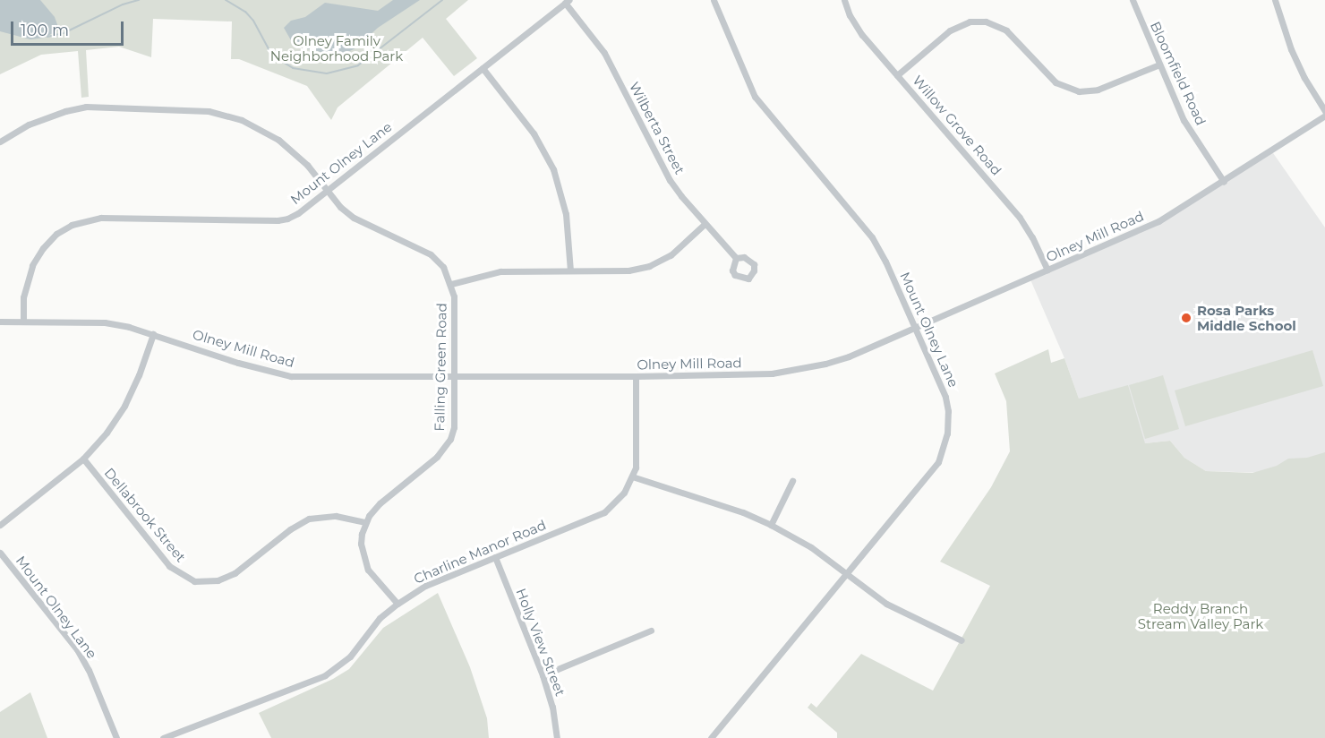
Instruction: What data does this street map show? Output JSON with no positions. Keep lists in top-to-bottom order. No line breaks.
{"streets":{"street":["Bloomfield Road","Willow Grove Road","Wilberta Street","Mount Olney Lane","Olney Mill Road","Falling Green Road","Dellabrook Street","Charline Manor Road","Holly View Street"]},"crossings":[["Bloomfield Road","Olney Mill Road"],["Willow Grove Road","Olney Mill Road"],["Wilberta Street","Mount Olney Lane"],["Mount Olney Lane","Olney Mill Road"],["Mount Olney Lane","Falling Green Road"],["Olney Mill Road","Falling Green Road"],["Olney Mill Road","Charline Manor Road"],["Falling Green Road","Dellabrook Street"],["Falling Green Road","Charline Manor Road"],["Charline Manor Road","Holly View Street"]],"parks":["Olney Family Neighborhood Park","Reddy Branch Stream Valley Park"],"places":["Rosa Parks Middle School"],"scale_bar":"100 m"}
